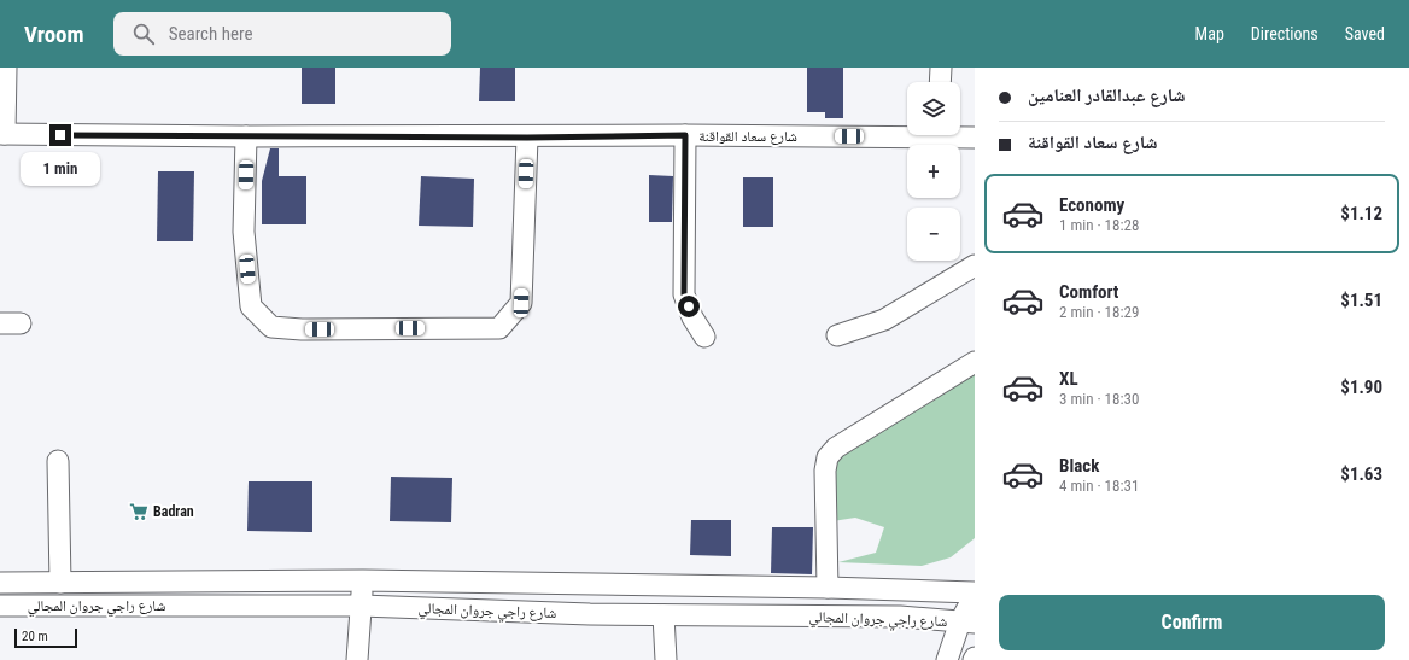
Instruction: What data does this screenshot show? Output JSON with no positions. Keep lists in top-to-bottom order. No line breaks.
{"streets":{"street":["شارع سعاد القواقنة","شارع راجي جروان المجالي"]},"places":{"supermarket":["Badran"]},"scale_bar":"20 m","page":{"header":"Vroom","search":"Search here","nav":["Map","Directions","Saved"],"banner":["شارع عبدالقادر العنامين","شارع سعاد القواقنة"],"map_buttons":["+","−"],"bubble":"1 min","list":[{"name":"Economy","note":"1 min · 18:28","value":"$1.12"},{"name":"Comfort","note":"2 min · 18:29","value":"$1.51"},{"name":"XL","note":"3 min · 18:30","value":"$1.90"},{"name":"Black","note":"4 min · 18:31","value":"$1.63"}],"buttons":"Confirm","scale":"20 m"}}
